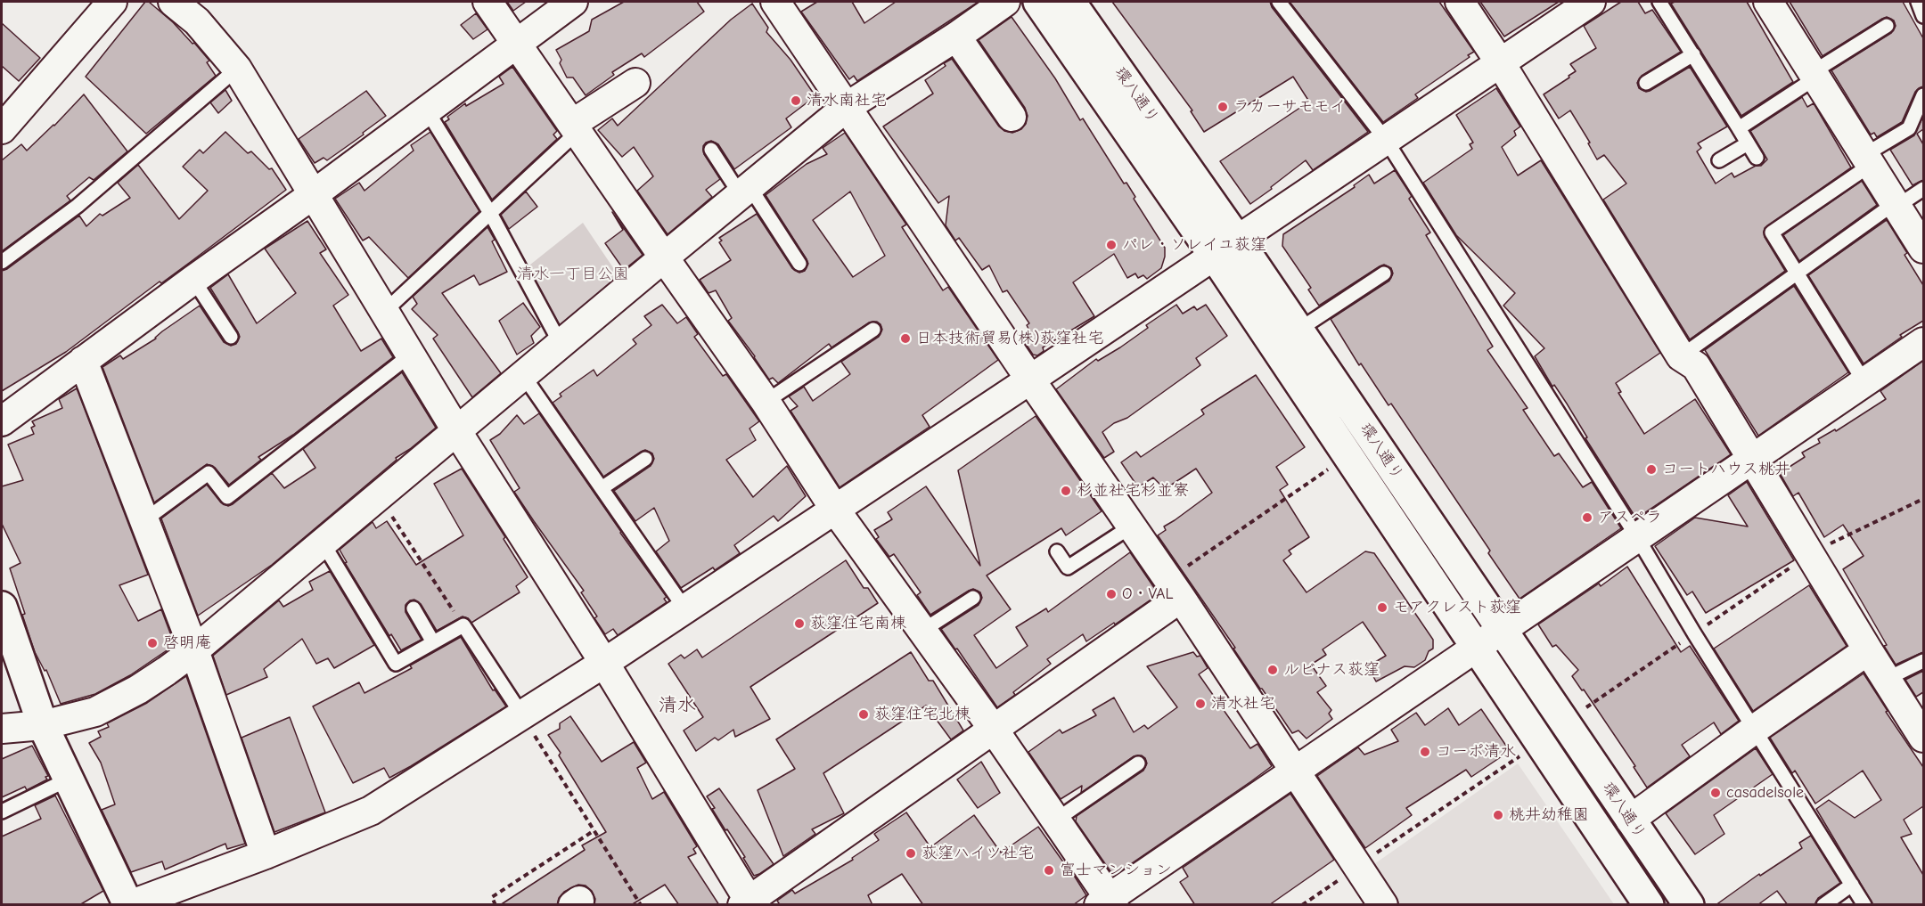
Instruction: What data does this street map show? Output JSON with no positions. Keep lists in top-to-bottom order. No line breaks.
{"streets":{"main road":["環八通り"]},"districts":["清水"],"parks":["清水一丁目公園"],"places":["清水南社宅","ラカーサモモイ","パレ・ソレイユ荻窪","日本技術貿易(株)荻窪社宅","コートハウス桃井","杉並社宅杉並寮","アスペラ","O・VAL","モアクレスト荻窪","荻窪住宅南棟","啓明庵","ルビナス荻窪","清水社宅","荻窪住宅北棟","コーポ清水","casadelsole","桃井幼稚園","荻窪ハイツ社宅","富士マンション"]}
